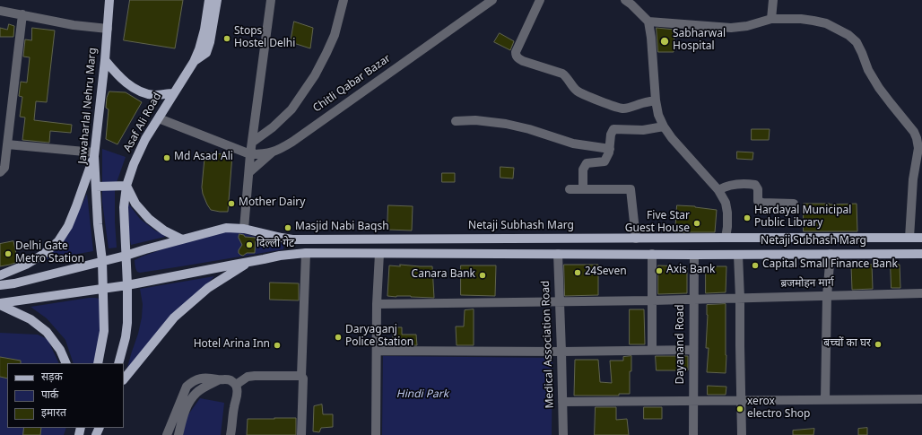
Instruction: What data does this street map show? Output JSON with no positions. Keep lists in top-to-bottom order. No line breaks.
{"streets":{"main road":["Jawaharlal Nehru Marg","Asaf Ali Road","Netaji Subhash Marg"],"street":["Chitli Qabar Bazar","ब्रजमोहन मार्ग","Medical Association Road","Dayanand Road"]},"crossings":[["Chitli Qabar Bazar","Asaf Ali Road"],["Chitli Qabar Bazar","Netaji Subhash Marg"],["Jawaharlal Nehru Marg","Netaji Subhash Marg"],["Asaf Ali Road","Netaji Subhash Marg"],["Netaji Subhash Marg","Medical Association Road"],["Netaji Subhash Marg","Dayanand Road"],["ब्रजमोहन मार्ग","Medical Association Road"],["ब्रजमोहन मार्ग","Dayanand Road"]],"parks":["Hindi Park"],"places":["Stops Hostel Delhi","Sabharwal Hospital","Md Asad Ali","Mother Dairy","Hardayal Municipal Public Library","Five Star Guest House","Masjid Nabi Baqsh","दिल्ली गेट","Delhi Gate Metro Station","Capital Small Finance Bank","Axis Bank","24Seven","Canara Bank","Daryaganj Police Station","बच्चों का घर","Hotel Arina Inn","xerox electro Shop"],"legend":["सड़क","पार्क","इमारत"]}
